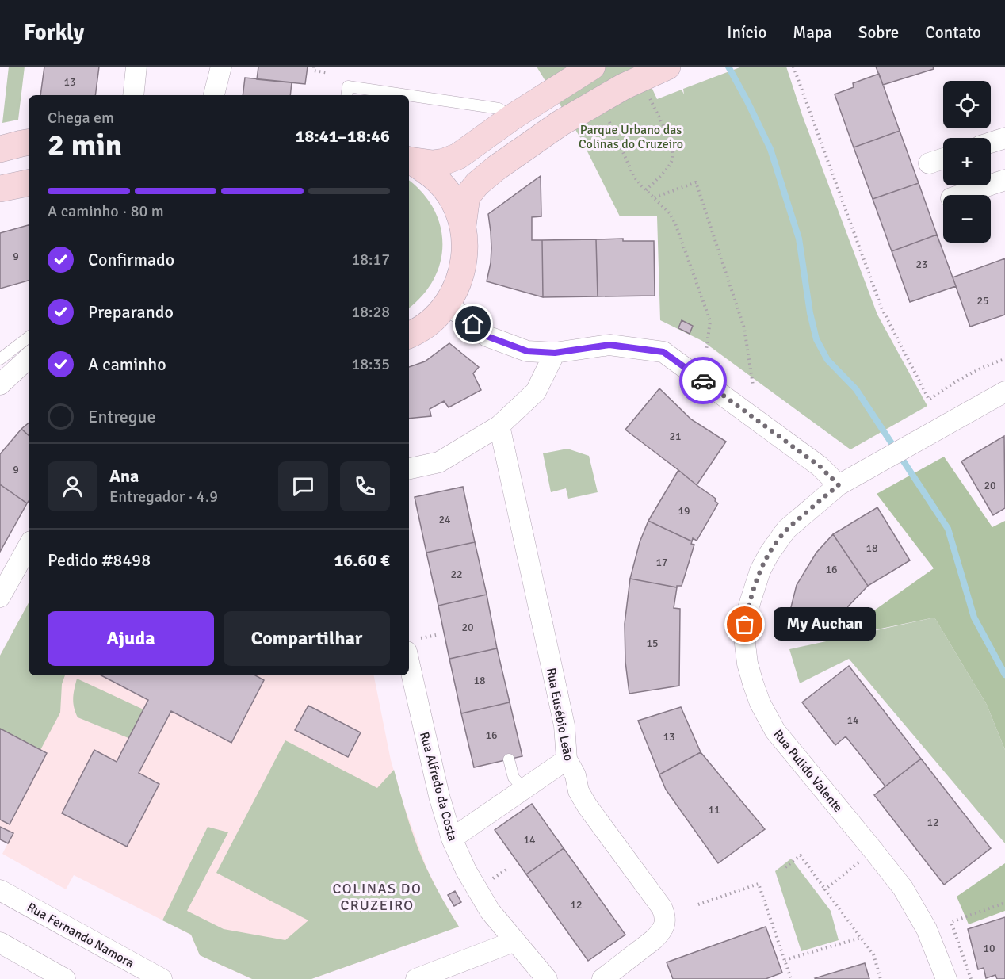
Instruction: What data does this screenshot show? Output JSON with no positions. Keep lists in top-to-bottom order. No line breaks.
{"streets":{"street":["Rua Eusébio Leão","Rua Pulido Valente","Rua Alfredo da Costa","Rua Fernando Namora"]},"districts":["COLINAS DO CRUZEIRO"],"parks":["Parque Urbano das Colinas do Cruzeiro"],"places":["My Auchan"],"house_numbers":["13","9","23","25","21","9","20","19","24","18","17","16","22","20","15","18","14","16","13","11","12","14","12","10"],"page":{"header":"Forkly","nav":["Início","Mapa","Sobre","Contato"],"map_buttons":["+","−"],"heading":["2 min","Chega em","18:41–18:46"],"panel":["Ana","Entregador · 4.9","Pedido #8498","16.60 €"],"bar":"A caminho · 80 m","list":[["Confirmado","18:17"],["Preparando","18:28"],["A caminho","18:35"],"Entregue"],"buttons":["Ajuda","Compartilhar"],"bubble":"My Auchan"}}
